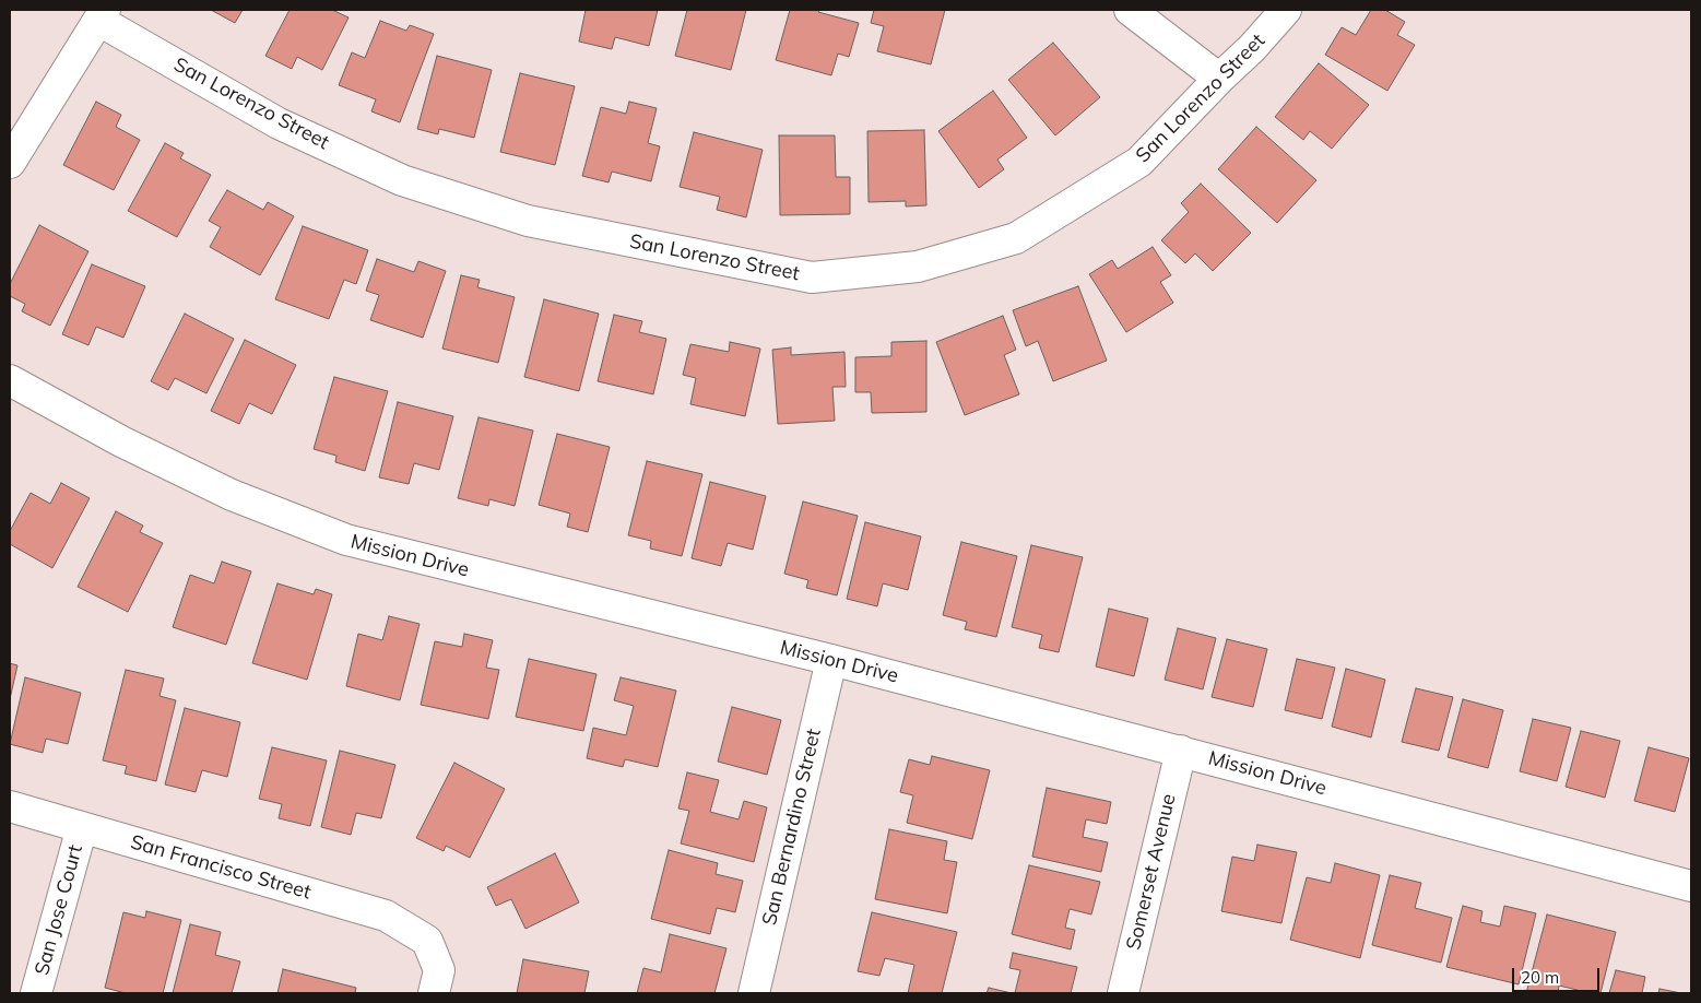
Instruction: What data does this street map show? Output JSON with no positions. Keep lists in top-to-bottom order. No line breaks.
{"streets":{"street":["San Lorenzo Street","Mission Drive","San Bernardino Street","San Francisco Street","Somerset Avenue","San Jose Court"]},"crossings":[["Mission Drive","San Bernardino Street"],["Mission Drive","Somerset Avenue"],["San Francisco Street","San Jose Court"]],"scale_bar":"20 m"}
